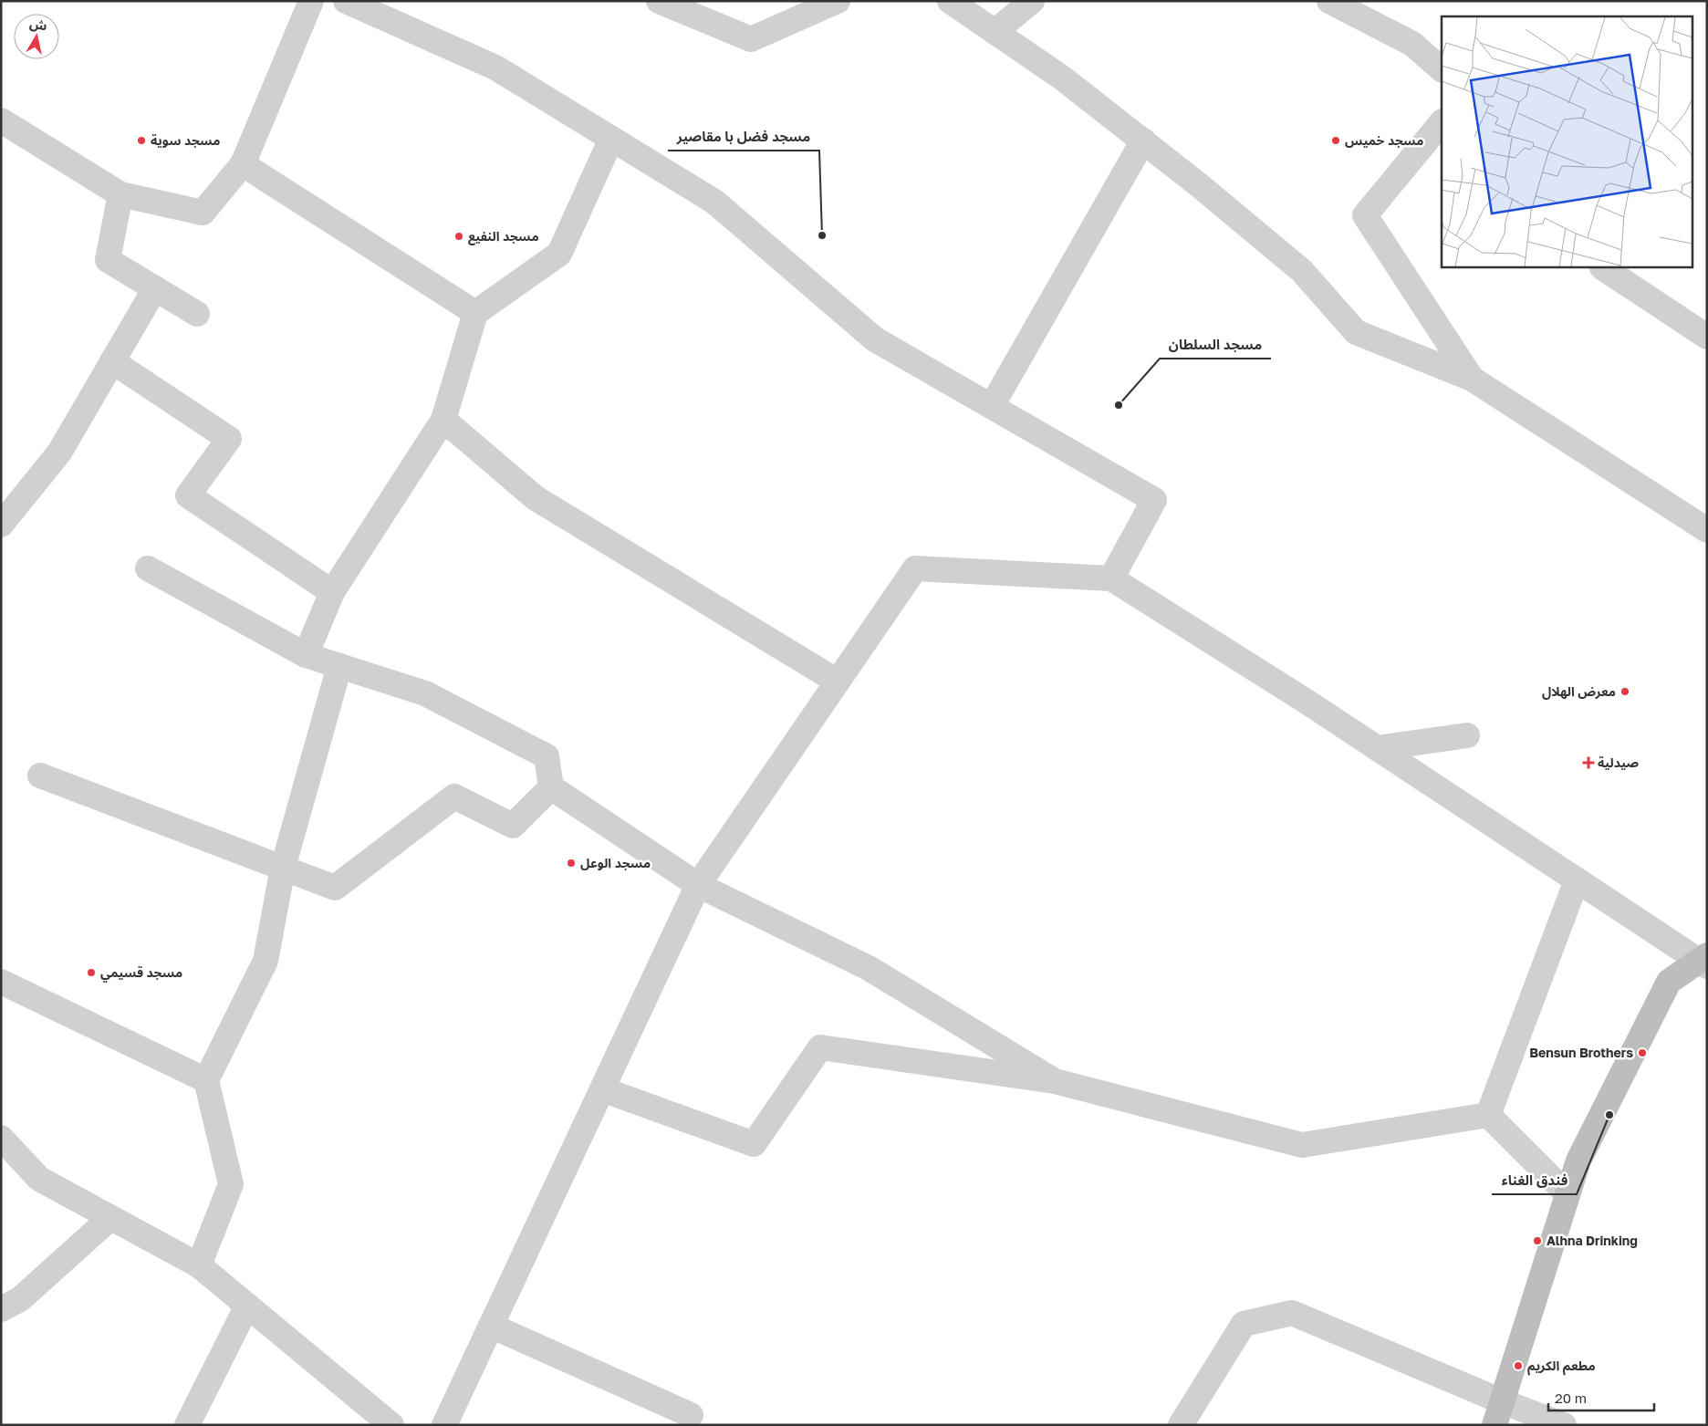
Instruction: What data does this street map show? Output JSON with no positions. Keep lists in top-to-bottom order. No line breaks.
{"places":{"other":["مسجد سوية","مسجد خميس","مسجد فضل با مقاصير","مسجد النفيع","مسجد السلطان","معرض الهلال","مسجد الوعل","مسجد قسيمي","Bensun Brothers","فندق الغناء","Alhna Drinking","مطعم الكريم"],"health":["صيدلية"]},"scale_bar":"20 m","north":"top"}
